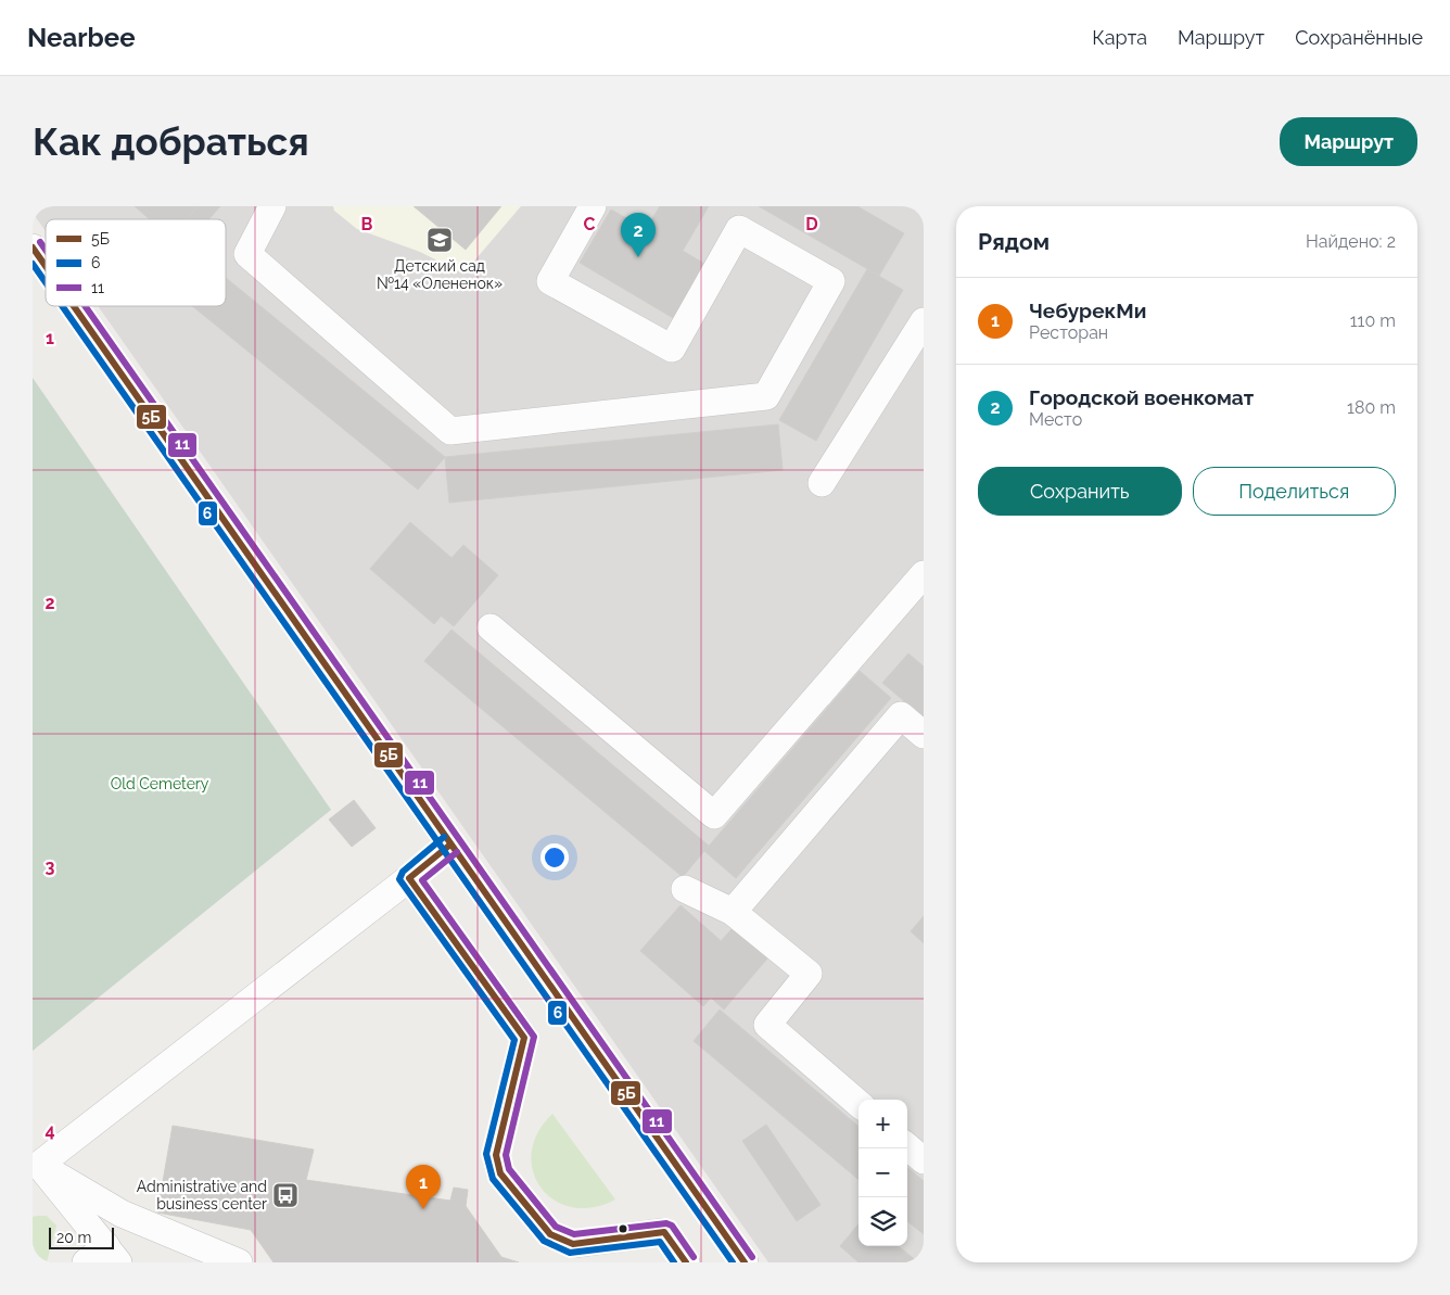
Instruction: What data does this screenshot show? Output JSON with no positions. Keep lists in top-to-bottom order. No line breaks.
{"parks":["Old Cemetery"],"places":{"school or university":["Детский сад №14 «Олененок»"],"bus stop":["Administrative and business center"]},"lines":["transit line 11","transit line 5Б","transit line 6"],"legend":["5Б","6","11"],"scale_bar":"20 m","page":{"header":"Nearbee","nav":["Карта","Маршрут","Сохранённые"],"buttons":["Маршрут",["Сохранить","Поделиться"]],"title":"Как добраться","heading":["Рядом","Найдено: 2"],"pins":["2","1"],"list":[{"mark":"1","name":"ЧебурекМи","note":"Ресторан","value":"110 m"},{"mark":"2","name":"Городской военкомат","note":"Место","value":"180 m"}],"map_buttons":["+","−"],"scale":"20 m"},"grid":{"columns":["B","C","D"],"rows":["1","2","3","4"]}}
